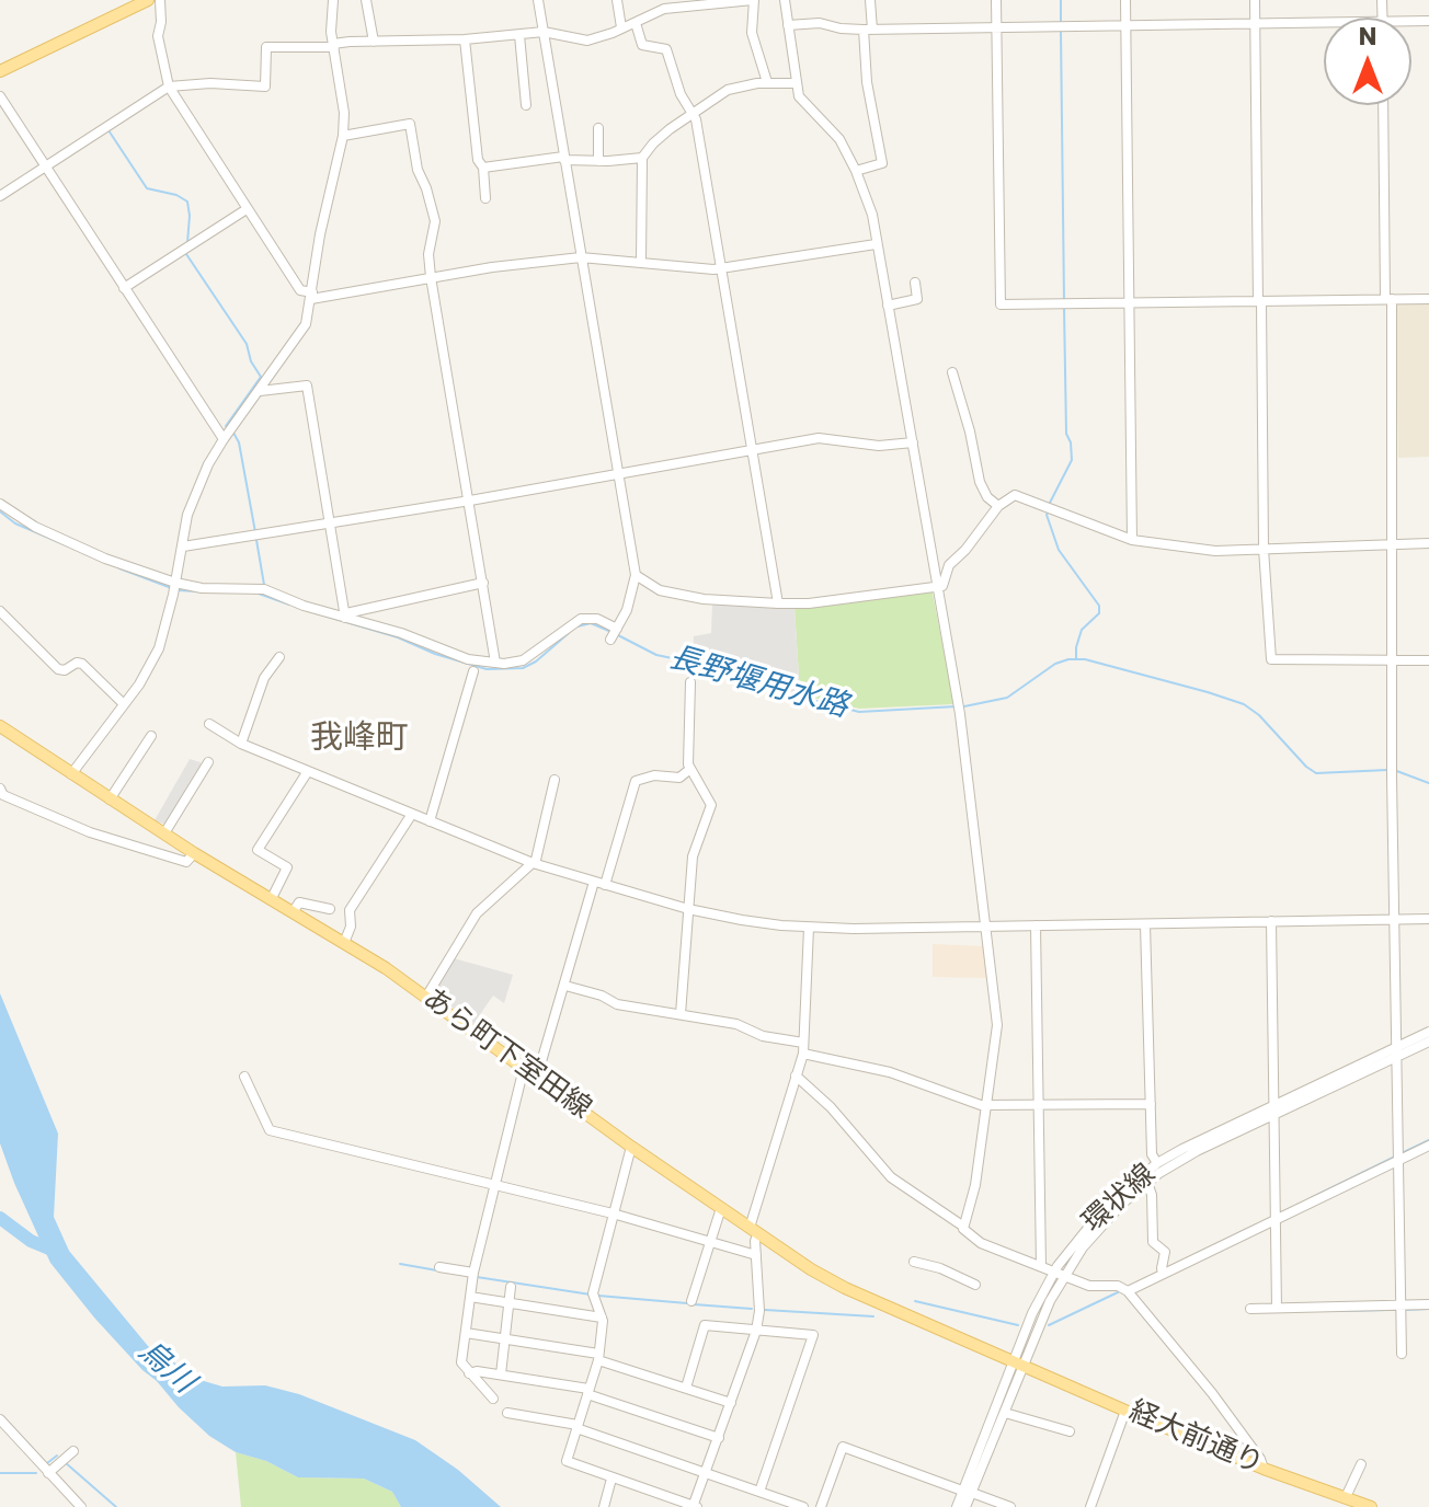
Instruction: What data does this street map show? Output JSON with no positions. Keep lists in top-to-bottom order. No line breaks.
{"streets":{"main road":["あら町下室田線","経大前通り"],"street":["環状線"]},"crossings":[["あら町下室田線","環状線"],["あら町下室田線","経大前通り"],["環状線","経大前通り"]],"districts":["我峰町"],"water":["長野堰用水路","烏川"],"north":"top"}
